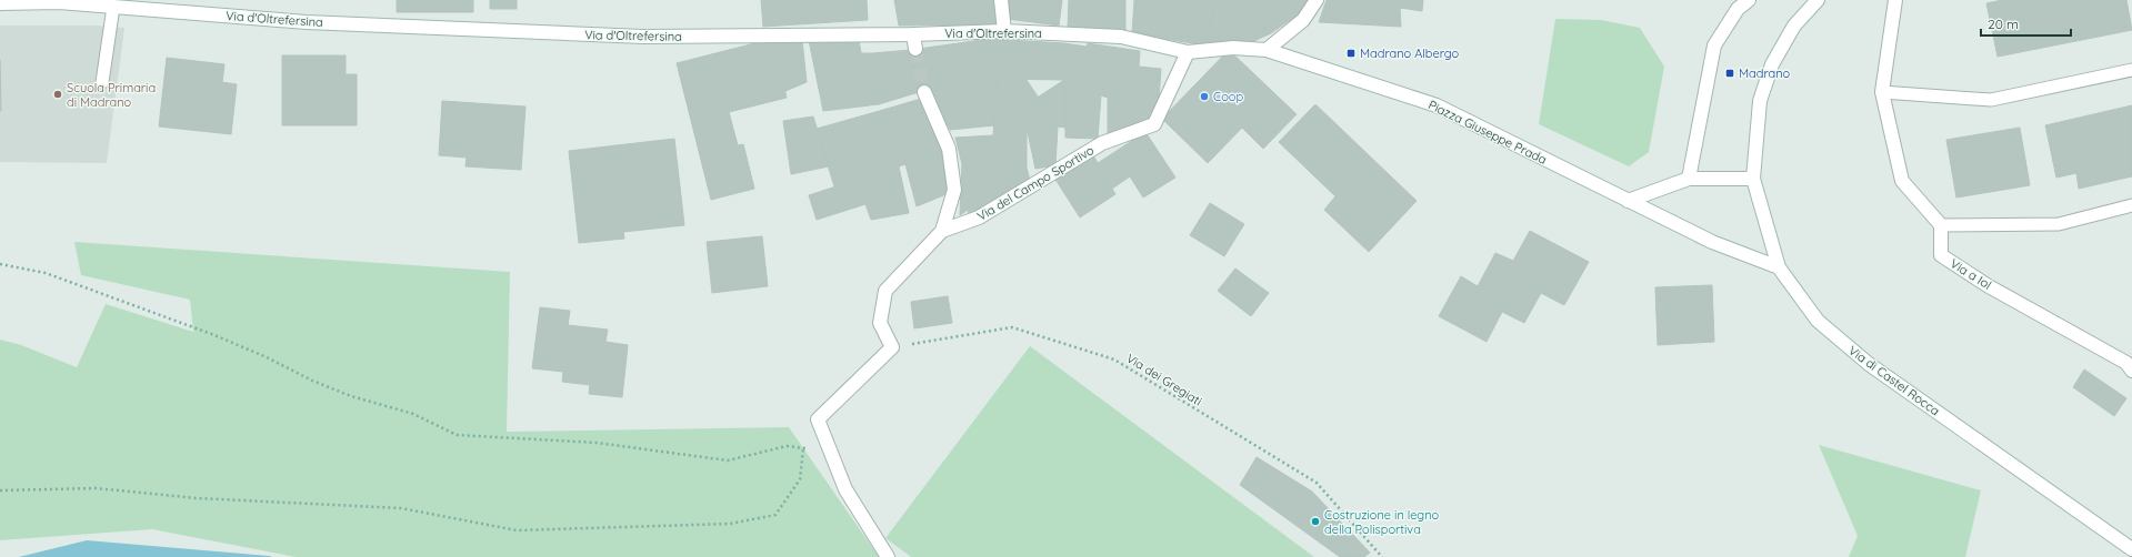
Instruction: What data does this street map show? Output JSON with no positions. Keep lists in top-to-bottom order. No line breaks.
{"streets":{"street":["Via d'Oltrefersina","Piazza Giuseppe Prada","Via del Campo Sportivo","Via a Iol","Via di Castel Rocca"],"path":["Via dei Gregiati"]},"crossings":[["Via d'Oltrefersina","Piazza Giuseppe Prada"],["Via d'Oltrefersina","Via del Campo Sportivo"],["Piazza Giuseppe Prada","Via di Castel Rocca"],["Via del Campo Sportivo","Via dei Gregiati"]],"places":{"transit":["Madrano Albergo","Madrano"],"other":["Scuola Primaria di Madrano","Coop","Costruzione in legno della Polisportiva"]},"scale_bar":"20 m"}
